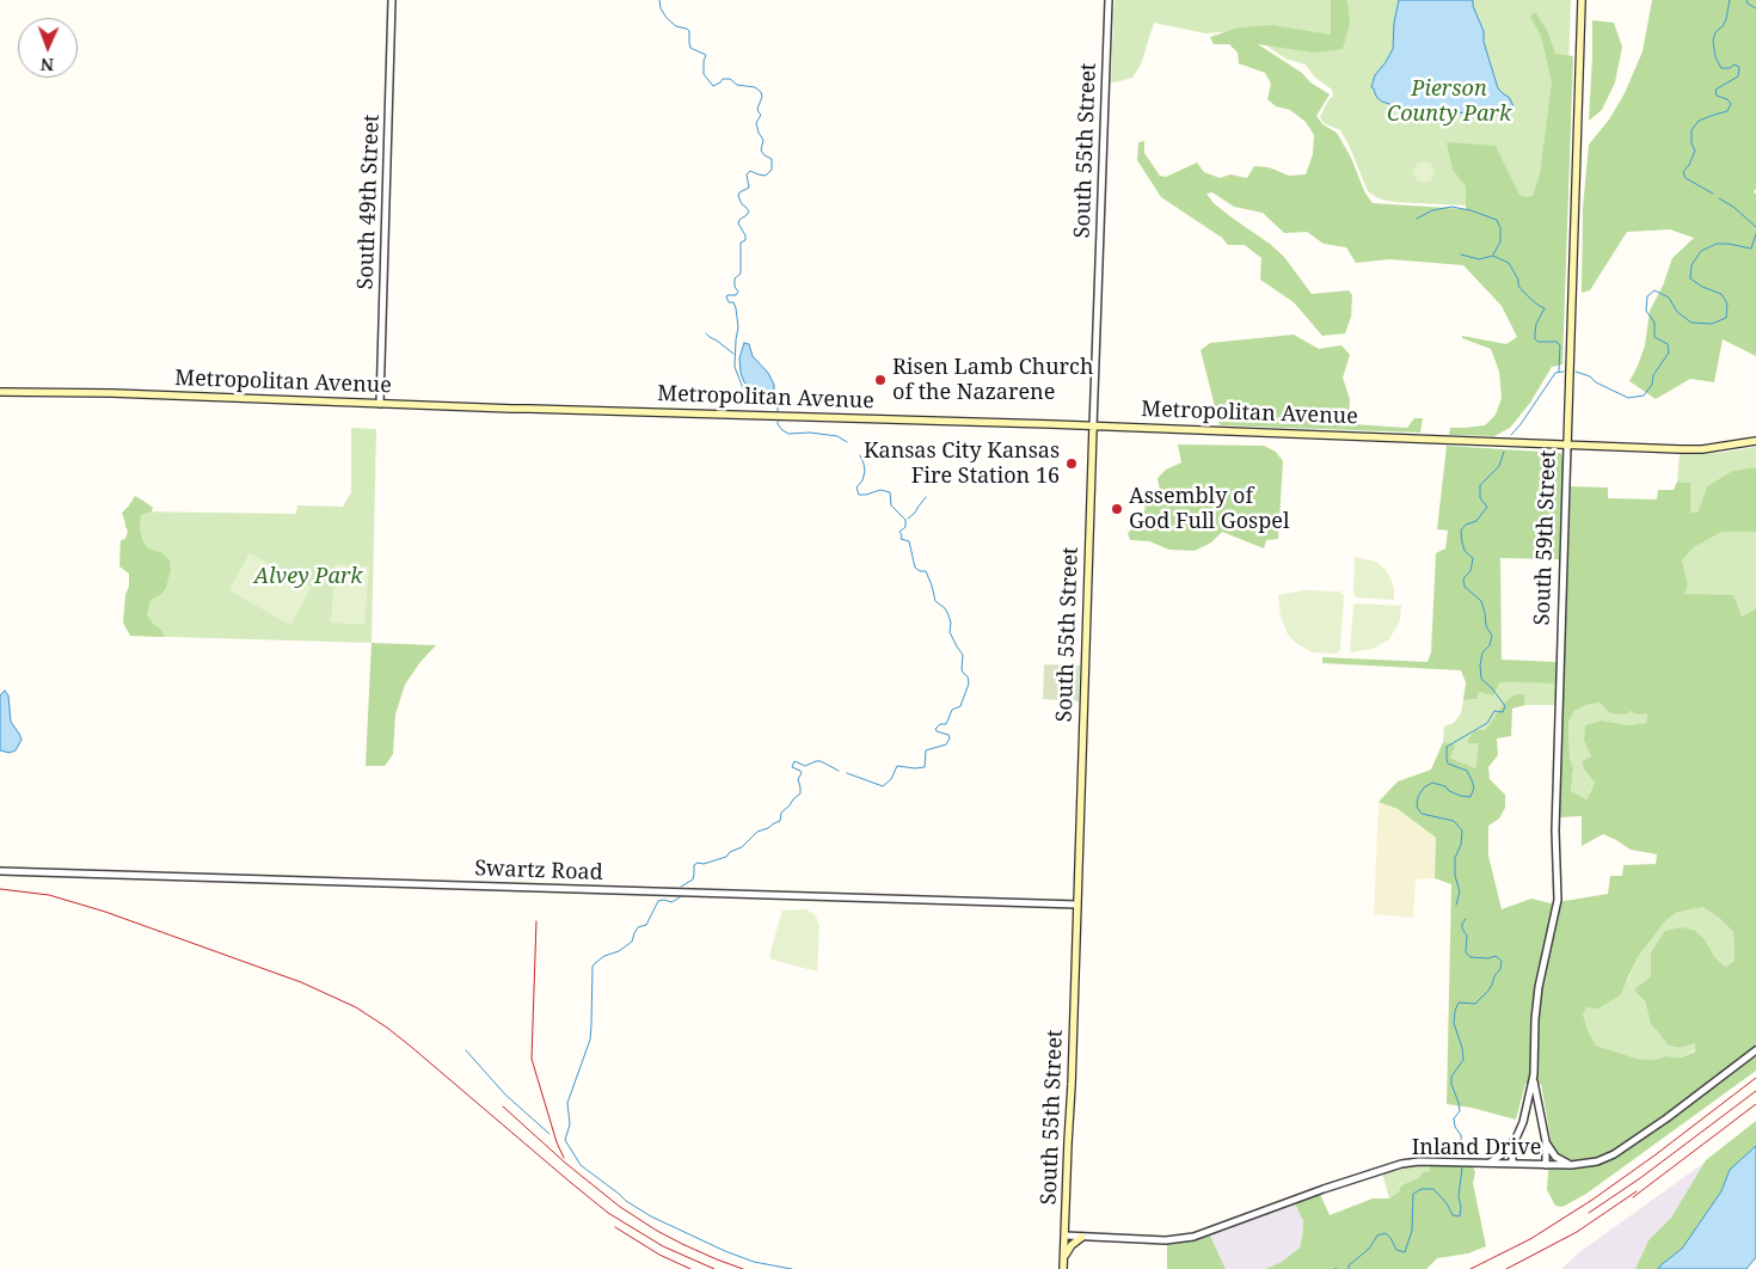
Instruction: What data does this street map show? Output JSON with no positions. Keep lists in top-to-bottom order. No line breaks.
{"streets":{"main road":["South 55th Street","Metropolitan Avenue","South 59th Street"],"street":["South 49th Street","Swartz Road","Inland Drive"]},"crossings":[["South 55th Street","Metropolitan Avenue"],["South 55th Street","Swartz Road"],["South 55th Street","Inland Drive"],["South 49th Street","Metropolitan Avenue"],["Metropolitan Avenue","South 59th Street"],["South 59th Street","Inland Drive"]],"parks":["Pierson County Park","Alvey Park"],"places":["Risen Lamb Church of the Nazarene","Kansas City Kansas Fire Station 16","Assembly of God Full Gospel"],"north":"bottom"}
